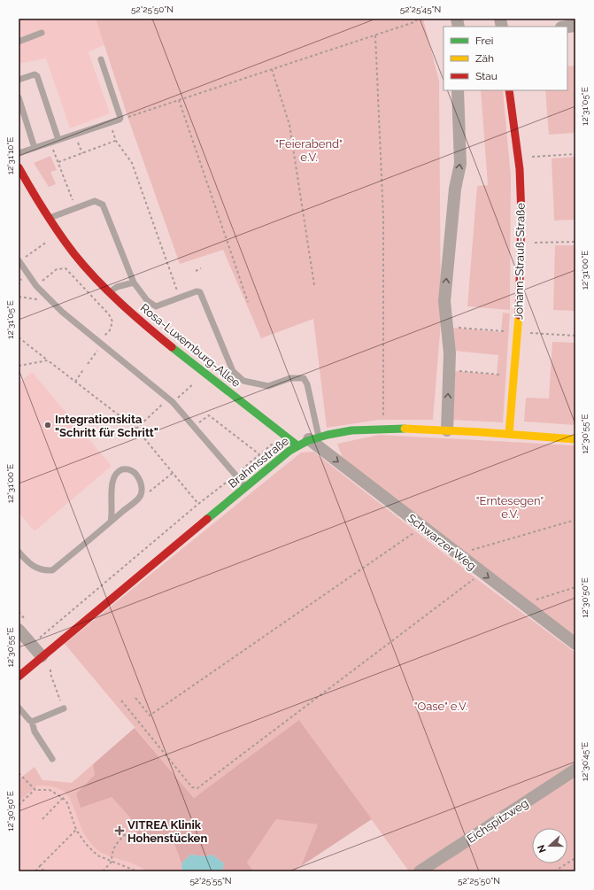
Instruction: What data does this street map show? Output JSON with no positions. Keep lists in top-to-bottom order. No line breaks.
{"streets":{"street":["Johann-Strauß-Straße","Rosa-Luxemburg-Allee","Brahmsstraße","Schwarzer Weg","Eichspitzweg"]},"crossings":[["Johann-Strauß-Straße","Brahmsstraße"],["Rosa-Luxemburg-Allee","Brahmsstraße"],["Brahmsstraße","Schwarzer Weg"]],"one_way":["Schwarzer Weg"],"parks":["\"Feierabend\" e.V.","\"Erntesegen\" e.V.","\"Oase\" e.V."],"places":{"other":["Integrationskita \"Schritt für Schritt\""],"health":["VITREA Klinik Hohenstücken"]},"legend":["Frei","Zäh","Stau"],"north":"left","coordinates":["52°25'50\"N","52°25'45\"N","12°31'05\"E","12°31'10\"E","12°31'00\"E","12°30'55\"E","12°30'50\"E","12°30'45\"E","52°25'55\"N"]}
